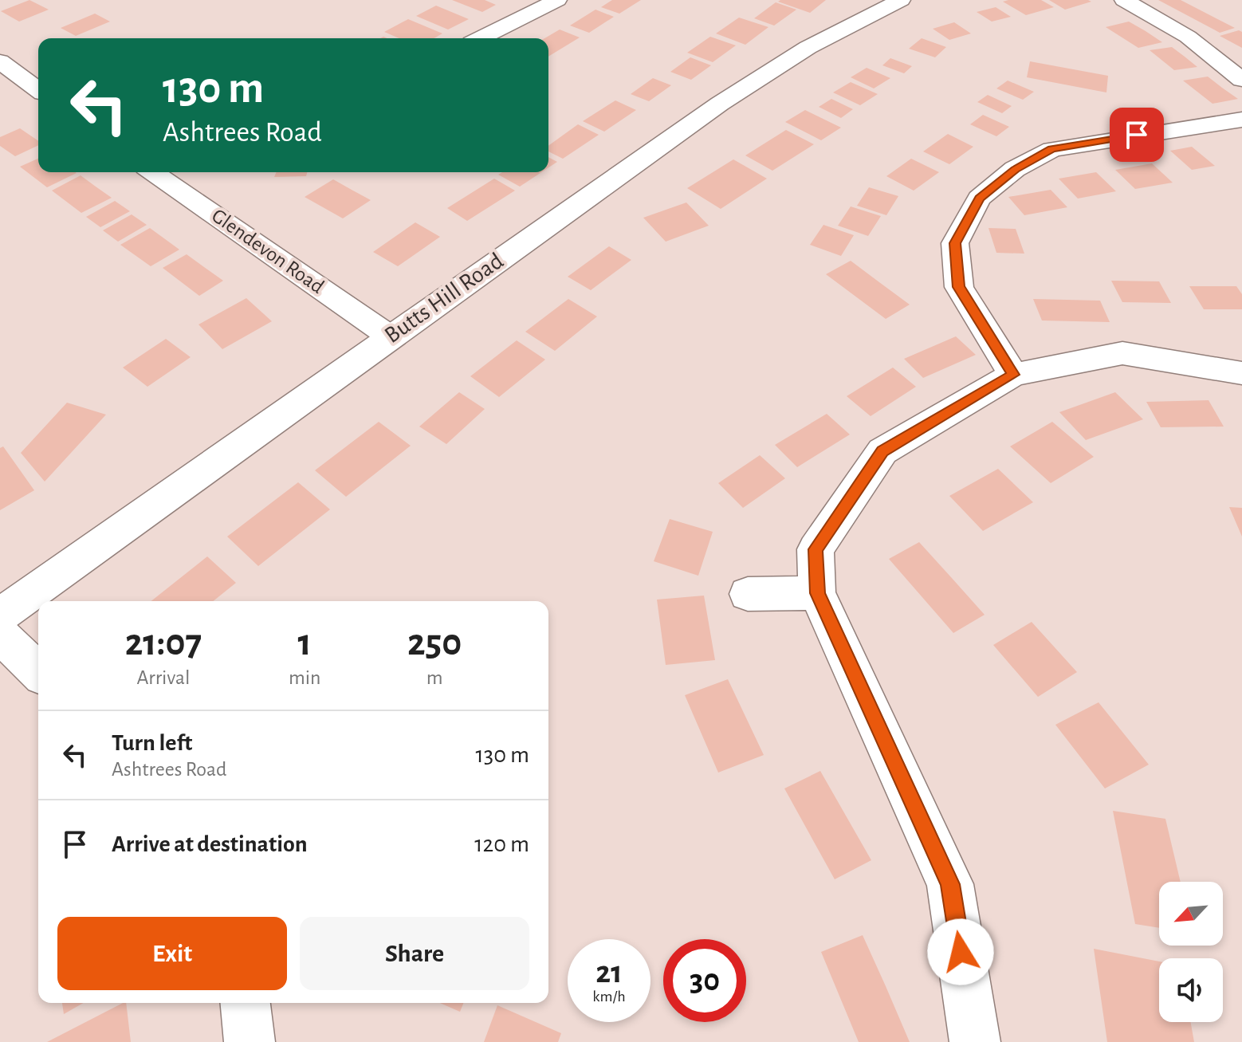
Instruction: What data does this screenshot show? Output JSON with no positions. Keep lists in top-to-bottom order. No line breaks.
{"streets":{"street":["Glendevon Road","Butts Hill Road"]},"crossings":[["Glendevon Road","Butts Hill Road"]],"north":"bottom left","page":{"turn":["130 m","Ashtrees Road"],"eta":["21:07","Arrival","1","min","250","m"],"list":[{"name":"Turn left","note":"Ashtrees Road","value":"130 m"},{"name":"Arrive at destination","value":"120 m"}],"buttons":["Exit","Share"],"speed":"21 km/h","limit":"30"}}
